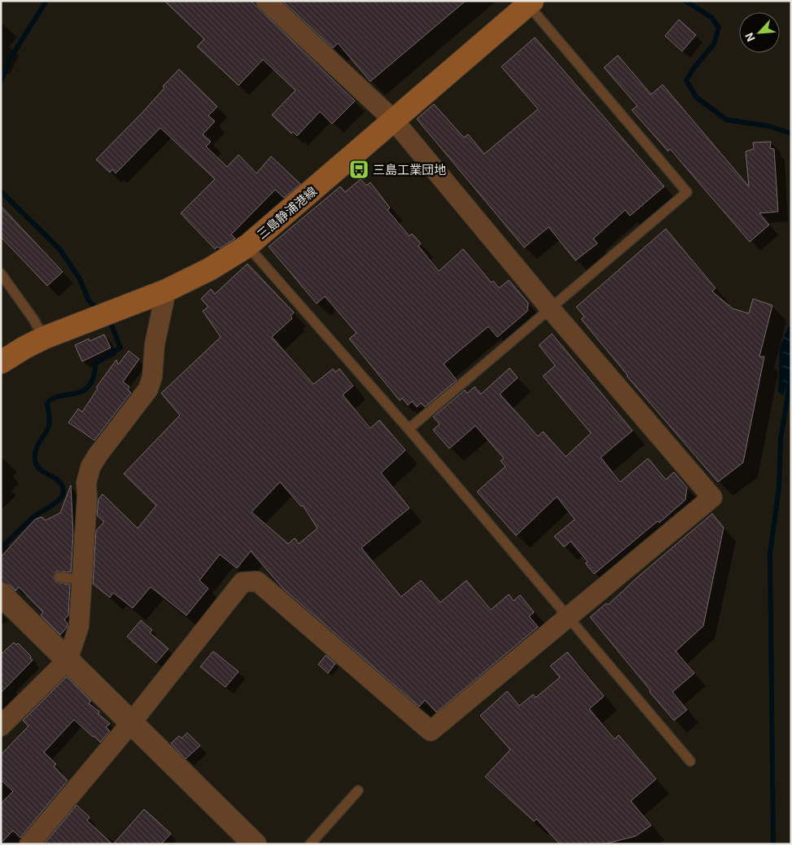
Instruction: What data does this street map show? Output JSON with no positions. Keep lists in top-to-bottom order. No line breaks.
{"streets":{"main road":["三島静浦港線"]},"places":{"bus stop":["三島工業団地"]},"north":"bottom left"}
